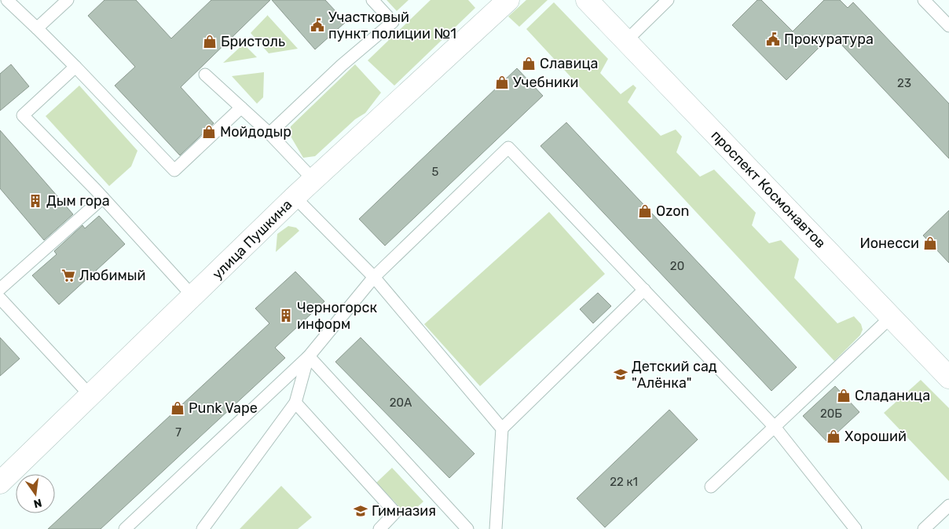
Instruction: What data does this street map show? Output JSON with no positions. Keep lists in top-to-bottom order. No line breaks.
{"streets":{"street":["проспект Космонавтов","улица Пушкина"]},"places":{"public building":["Участковый пункт полиции №1","Прокуратура"],"shop":["Бристоль","Славица","Учебники","Мойдодыр","Ozon","Ионесси","Сладаница","Punk Vape","Хороший"],"building":["Дым гора","Черногорск информ"],"supermarket":["Любимый"],"school or university":["Детский сад \"Алёнка\"","Гимназия"]},"house_numbers":["23","5","20","20А","20Б","7","22 к1"],"north":"bottom"}
